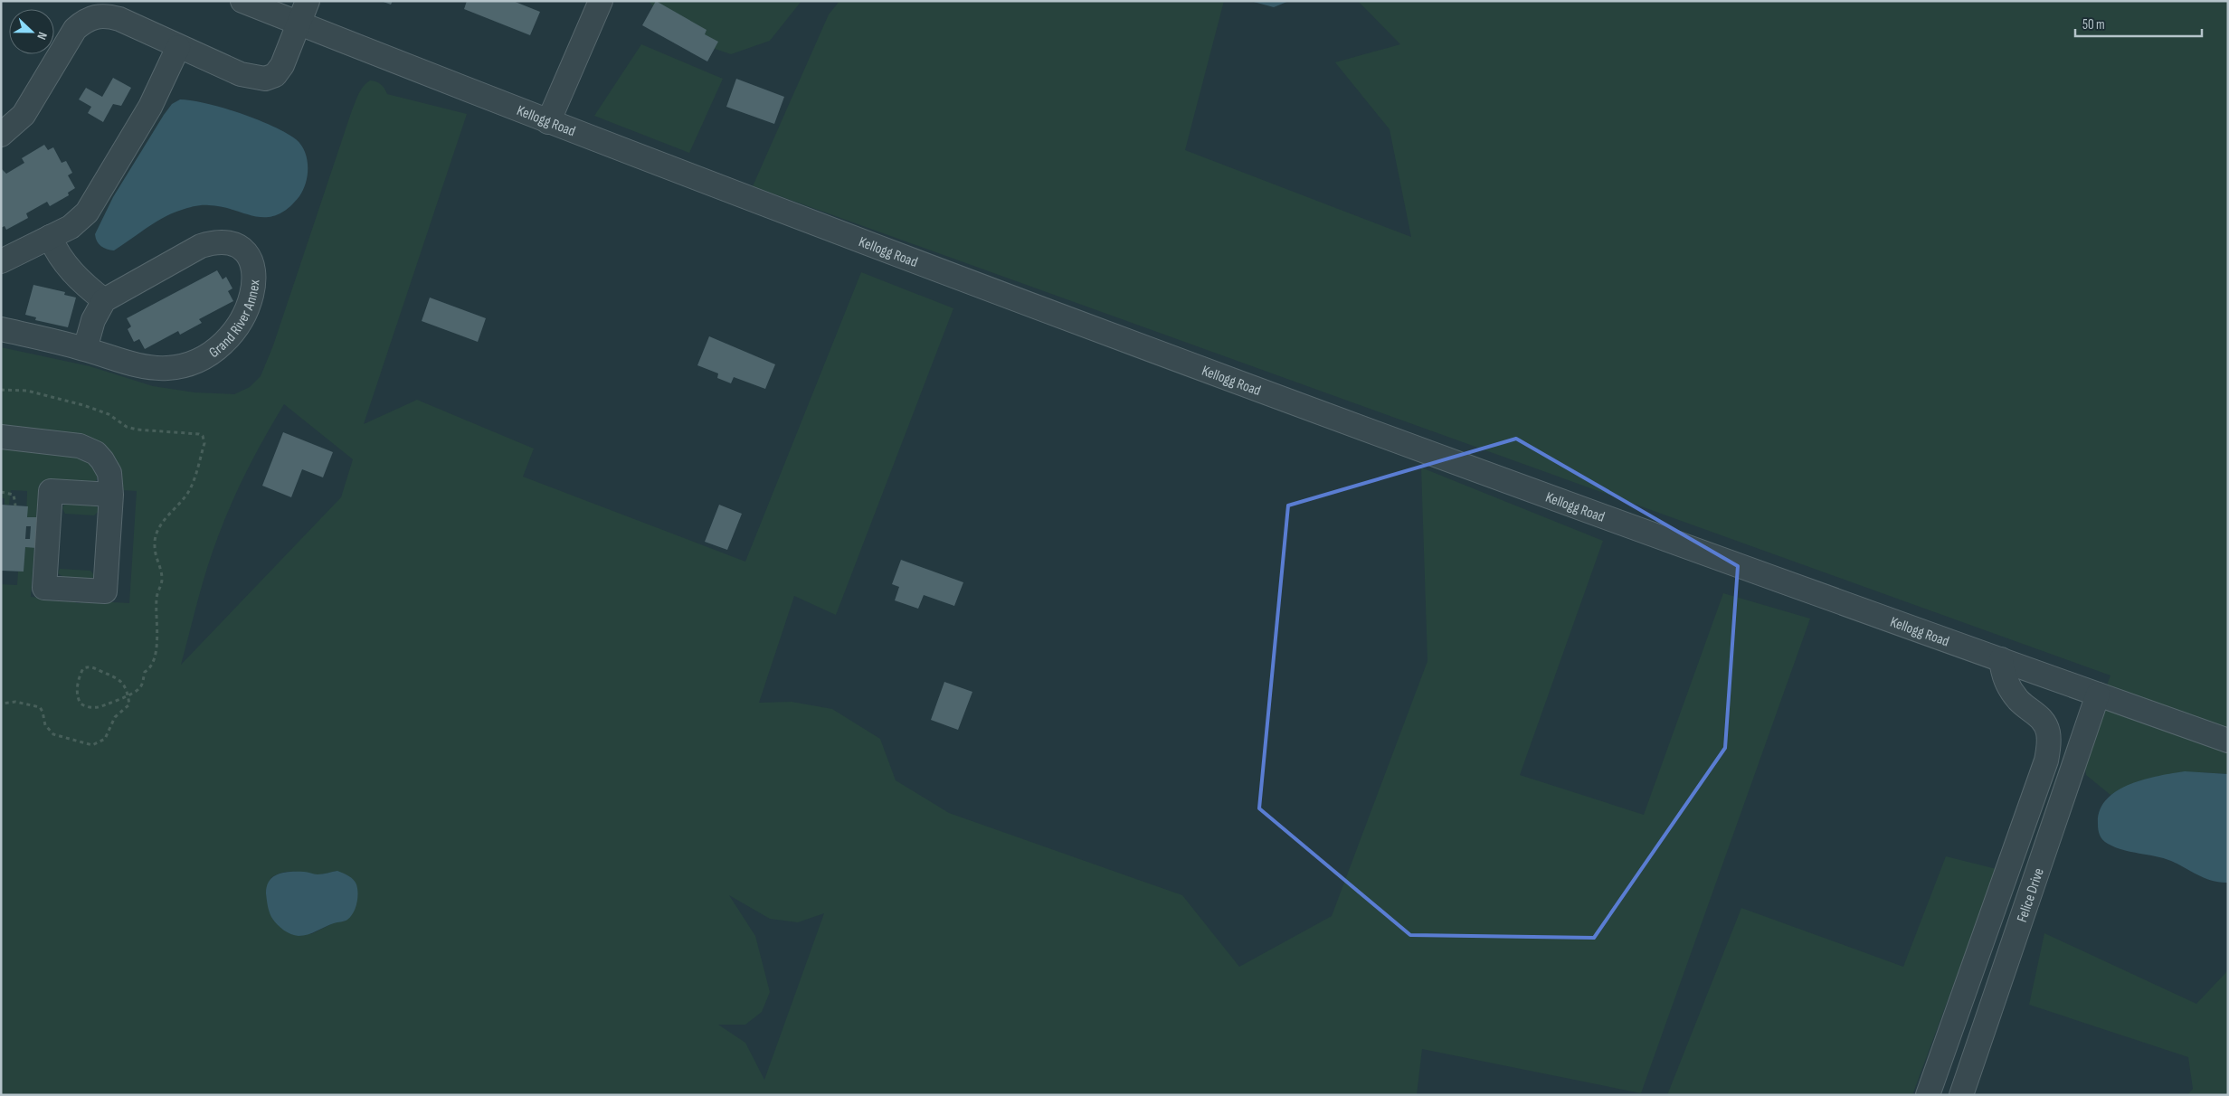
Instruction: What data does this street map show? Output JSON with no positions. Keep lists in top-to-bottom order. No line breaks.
{"streets":{"street":["Kellogg Road","Grand River Annex","Felice Drive"]},"crossings":[["Kellogg Road","Felice Drive"]],"scale_bar":"50 m","north":"right"}
